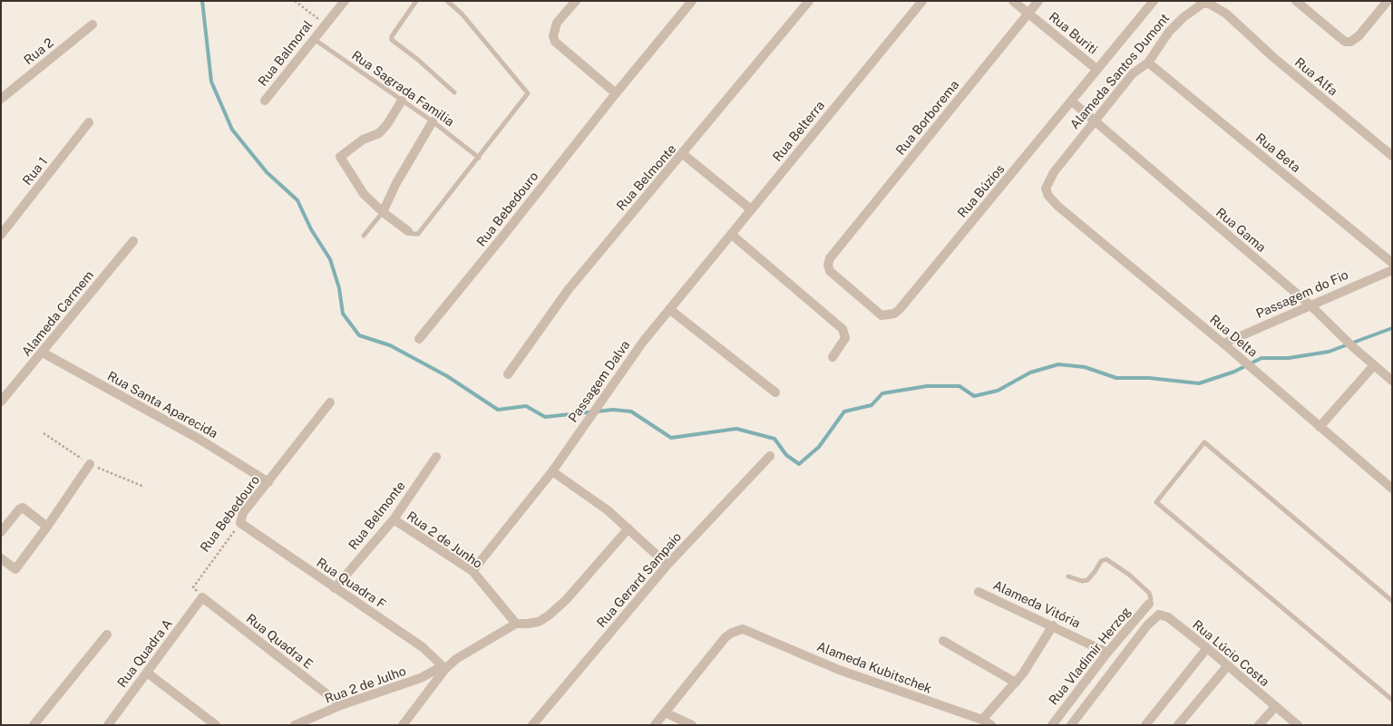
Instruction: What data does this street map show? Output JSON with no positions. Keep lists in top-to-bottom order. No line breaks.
{"streets":{"street":["Rua Buriti","Rua 2","Rua Balmoral","Alameda Santos Dumont","Rua Alfa","Rua Borborema","Rua Belterra","Rua Beta","Rua 1","Rua Belmonte","Rua Búzios","Rua Bebedouro","Rua Gama","Passagem do Fio","Alameda Carmem","Rua Delta","Passagem Dalva","Rua Santa Aparecida","Rua 2 de Junho","Rua Gerard Sampaio","Rua Quadra F","Alameda Vitória","Rua Quadra E","Rua Quadra A","Rua Lúcio Costa","Rua Vladimir Herzog","Alameda Kubitschek","Rua 2 de Julho"],"lane":["Rua Sagrada Familia"]},"crossings":[["Rua Buriti","Rua Borborema"],["Rua Buriti","Rua Búzios"],["Rua Balmoral","Rua Sagrada Familia"],["Alameda Santos Dumont","Rua Alfa"],["Alameda Santos Dumont","Rua Beta"],["Alameda Santos Dumont","Rua Gama"],["Alameda Santos Dumont","Rua Delta"],["Rua Borborema","Rua Búzios"],["Rua Belterra","Passagem Dalva"],["Rua Belmonte","Rua 2 de Junho"],["Rua Belmonte","Rua Quadra F"],["Rua Búzios","Rua Gama"],["Rua Bebedouro","Rua Santa Aparecida"],["Rua Bebedouro","Rua Quadra F"],["Rua Bebedouro","Rua Quadra E"],["Rua Bebedouro","Rua Quadra A"],["Rua Gama","Passagem do Fio"],["Passagem do Fio","Rua Delta"],["Alameda Carmem","Rua Santa Aparecida"],["Passagem Dalva","Rua 2 de Junho"],["Rua Quadra F","Rua 2 de Julho"],["Alameda Vitória","Rua Vladimir Herzog"],["Rua Quadra E","Rua Quadra A"],["Rua Quadra E","Rua 2 de Julho"]]}
